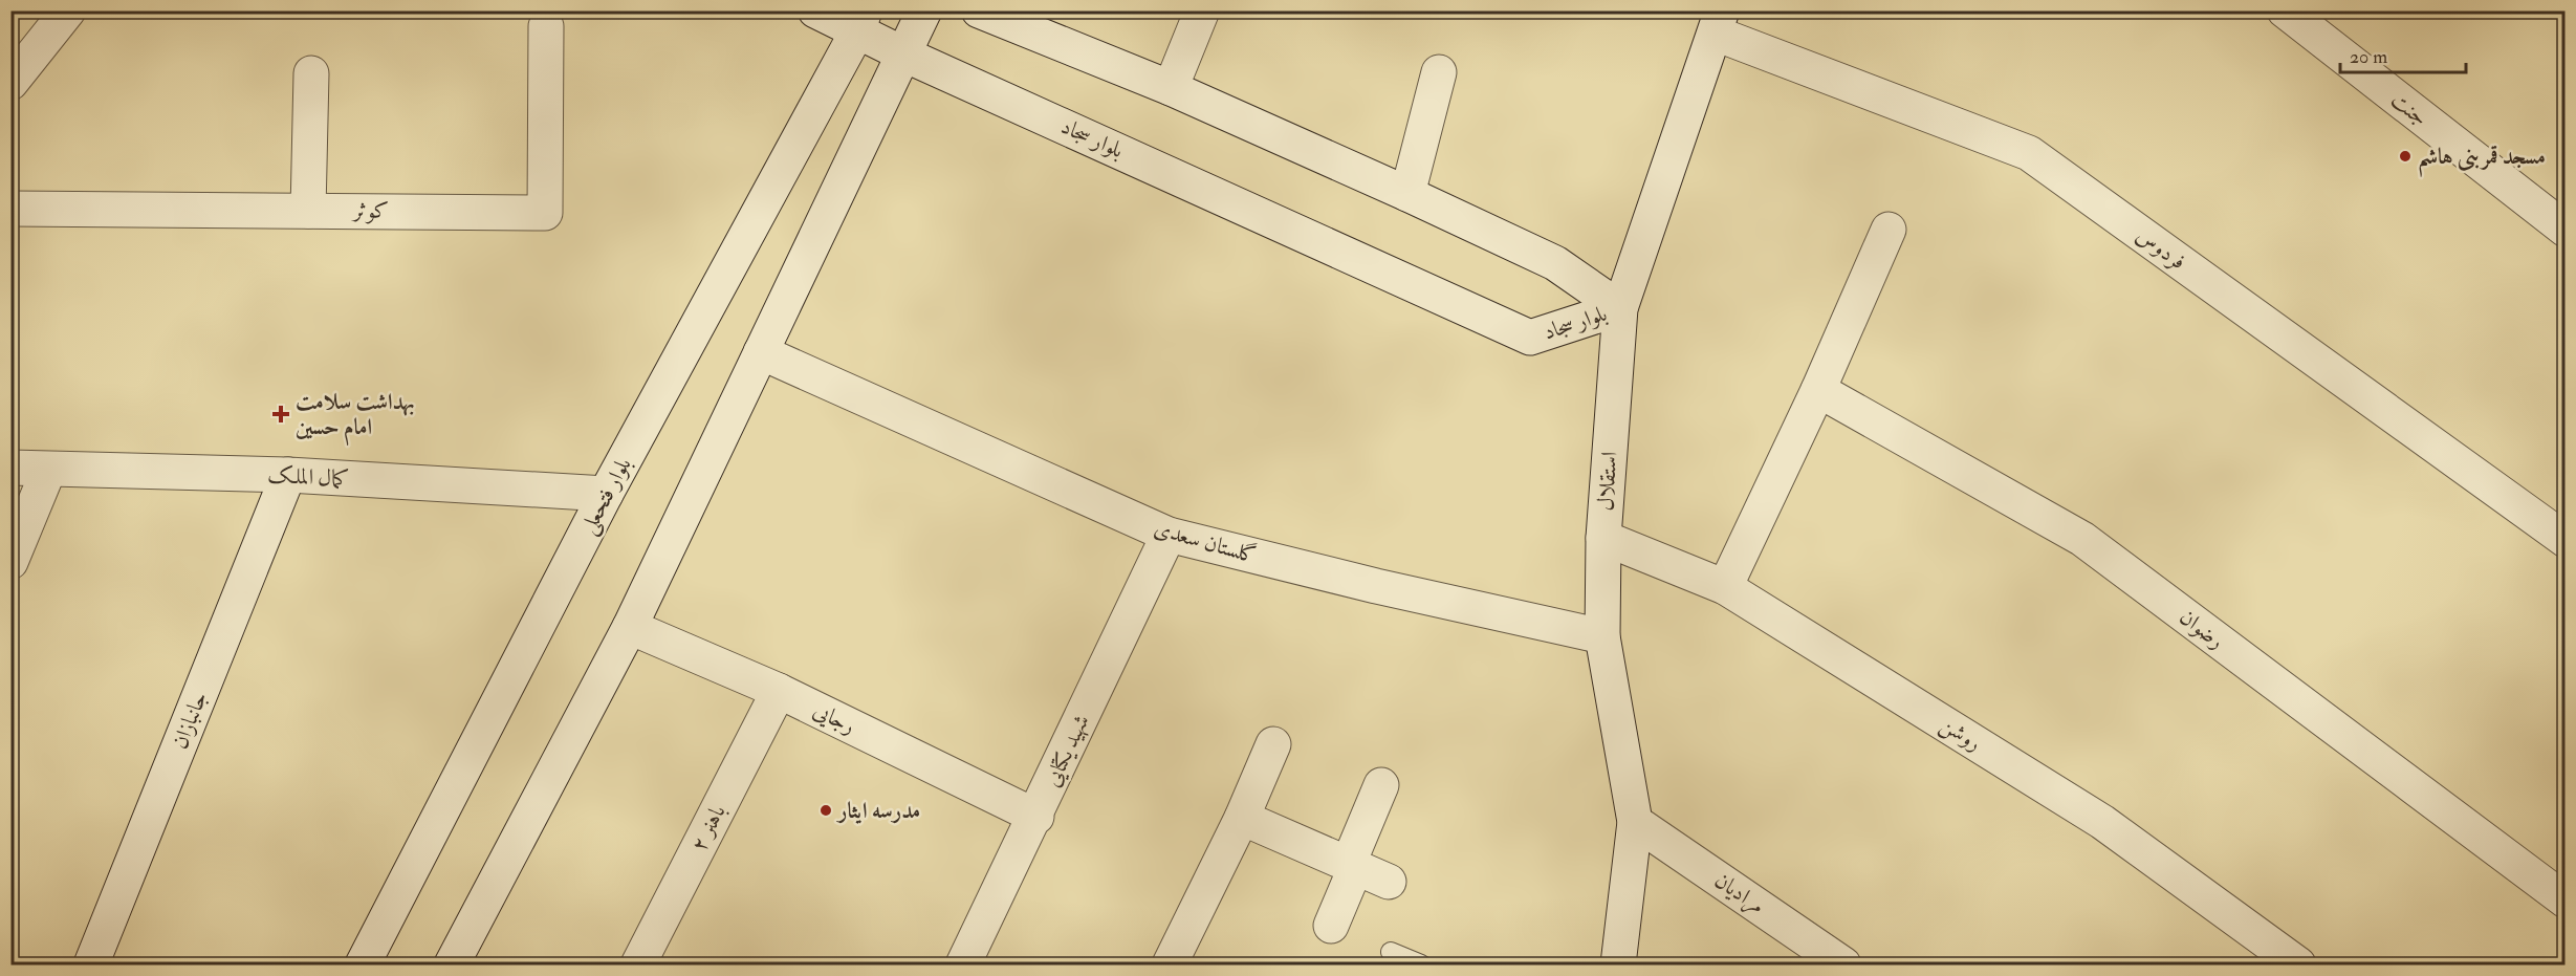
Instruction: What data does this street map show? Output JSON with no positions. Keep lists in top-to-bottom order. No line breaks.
{"streets":{"street":["جنت","بلوار سجاد","کوثر","فردوس","کمال الملک","استقلال","بلوار فتحعلی","گلستان سعدی","رضوان","رجایی","جانبازان","روشن","شهید یکتایی","باهنر ۲","مرادیان"]},"crossings":[["بلوار سجاد","استقلال"],["بلوار سجاد","بلوار فتحعلی"],["فردوس","استقلال"],["کمال الملک","بلوار فتحعلی"],["کمال الملک","جانبازان"],["استقلال","گلستان سعدی"],["استقلال","روشن"],["استقلال","مرادیان"],["گلستان سعدی","شهید یکتایی"],["رجایی","شهید یکتایی"],["رجایی","باهنر ۲"]],"places":{"other":["مسجد قمربنی هاشم","مدرسه ایثار"],"health":["بهداشت سلامت امام حسین"]},"scale_bar":"20 m"}
